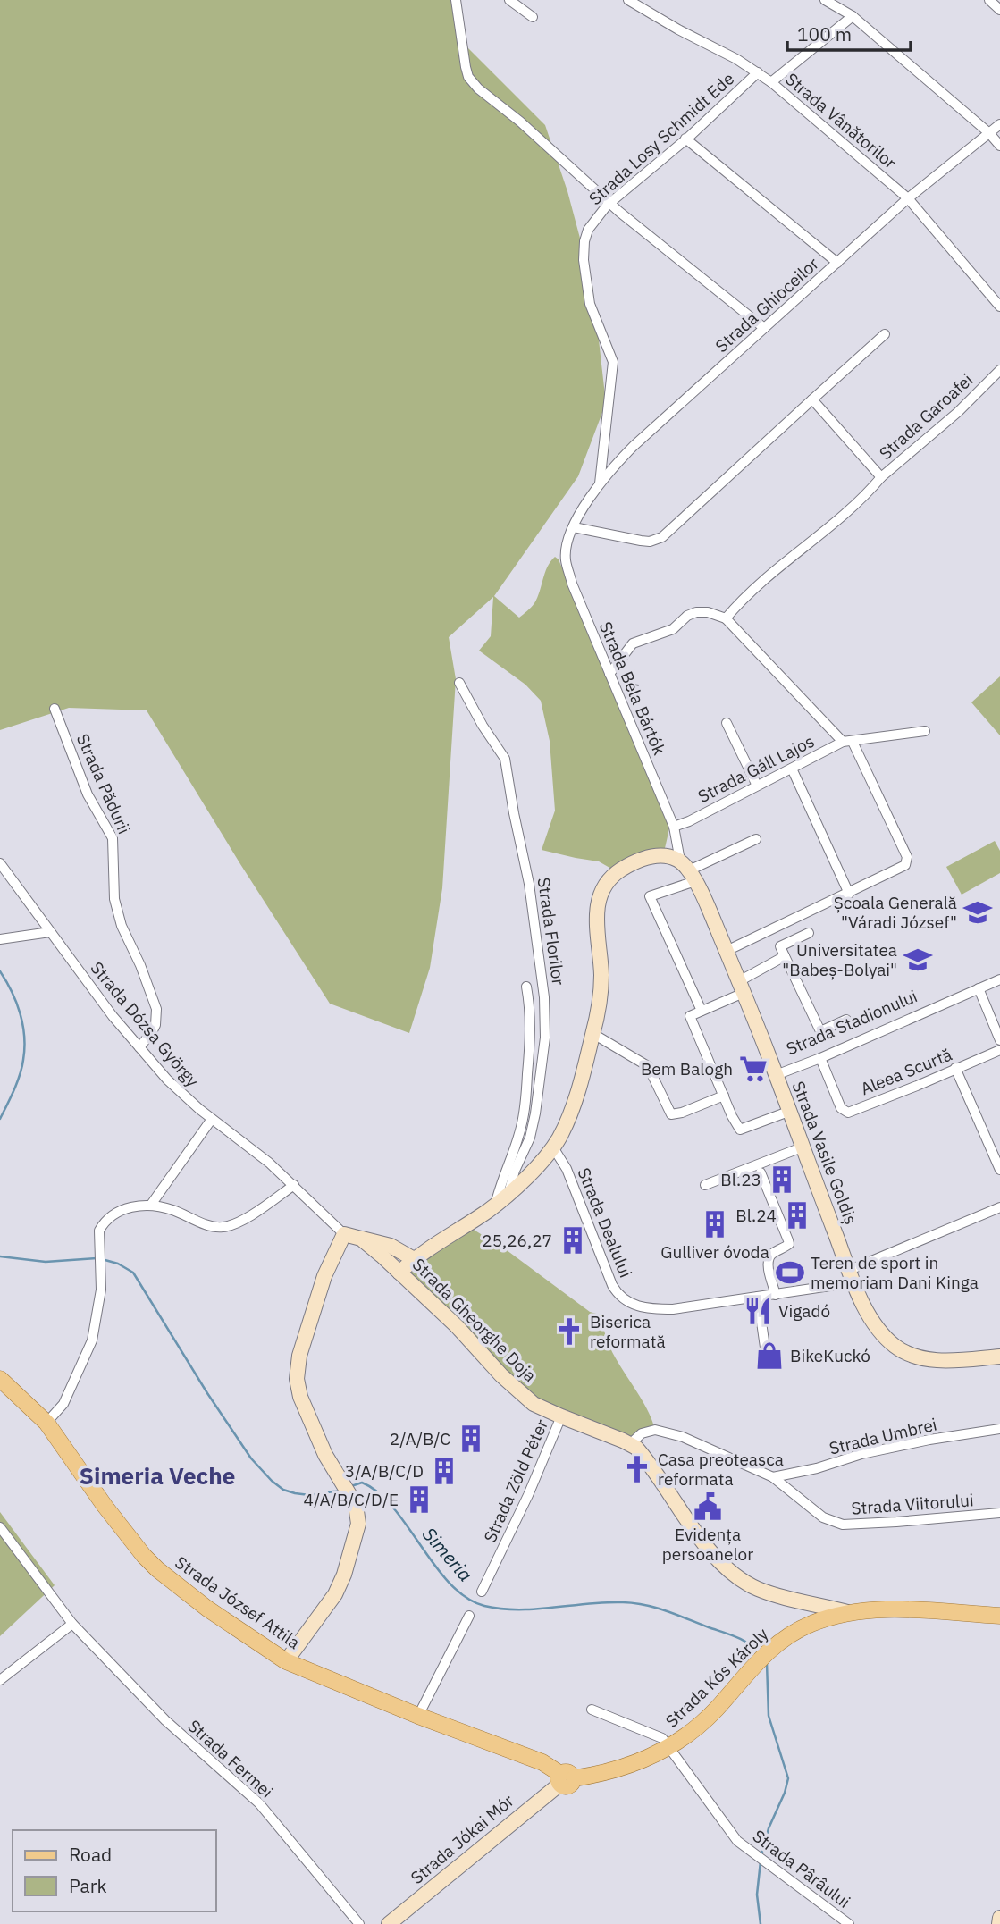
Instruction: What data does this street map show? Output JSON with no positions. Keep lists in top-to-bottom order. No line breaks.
{"streets":{"main road":["Strada József Attila","Strada Kós Károly"],"street":["Strada Vânătorilor","Strada Losy Schmidt Ede","Strada Ghioceilor","Strada Garoafei","Strada Béla Bártók","Strada Gáll Lajos","Strada Pădurii","Strada Florilor","Strada Stadionului","Strada Dózsa György","Aleea Scurtă","Strada Vasile Goldiș","Strada Dealului","Strada Gheorghe Doja","Strada Umbrei","Strada Zöld Péter","Strada Viitorului","Strada Fermei","Strada Jókai Mór","Strada Pârâului"]},"crossings":[["Strada Vânătorilor","Strada Losy Schmidt Ede"],["Strada Vânătorilor","Strada Ghioceilor"],["Strada Losy Schmidt Ede","Strada Ghioceilor"],["Strada Ghioceilor","Strada Béla Bártók"],["Strada Béla Bártók","Strada Gáll Lajos"],["Strada Béla Bártók","Strada Stadionului"],["Strada Pădurii","Strada Dózsa György"],["Strada Stadionului","Aleea Scurtă"],["Strada Stadionului","Strada Vasile Goldiș"],["Strada Dózsa György","Strada Gheorghe Doja"],["Strada Vasile Goldiș","Strada Dealului"],["Strada Gheorghe Doja","Strada Zöld Péter"],["Strada Gheorghe Doja","Strada Viitorului"],["Strada Gheorghe Doja","Strada Kós Károly"],["Strada Umbrei","Strada Viitorului"],["Strada József Attila","Strada Kós Károly"],["Strada József Attila","Strada Jókai Mór"],["Strada Kós Károly","Strada Jókai Mór"],["Strada Kós Károly","Strada Pârâului"]],"districts":["Simeria Veche"],"water":["Simeria"],"places":{"school or university":["Școala Generală \"Váradi József\"","Universitatea \"Babeș-Bolyai\""],"supermarket":["Bem Balogh"],"building":["Bl.23","Bl.24","Gulliver óvoda","25,26,27","2/A/B/C","3/A/B/C/D","4/A/B/C/D/E"],"sports":["Teren de sport in memoriam Dani Kinga"],"restaurant":["Vigadó"],"church":["Biserica reformată","Casa preoteasca reformata"],"shop":["BikeKuckó"],"public building":["Evidența persoanelor"]},"legend":["Road","Park"],"scale_bar":"100 m"}
